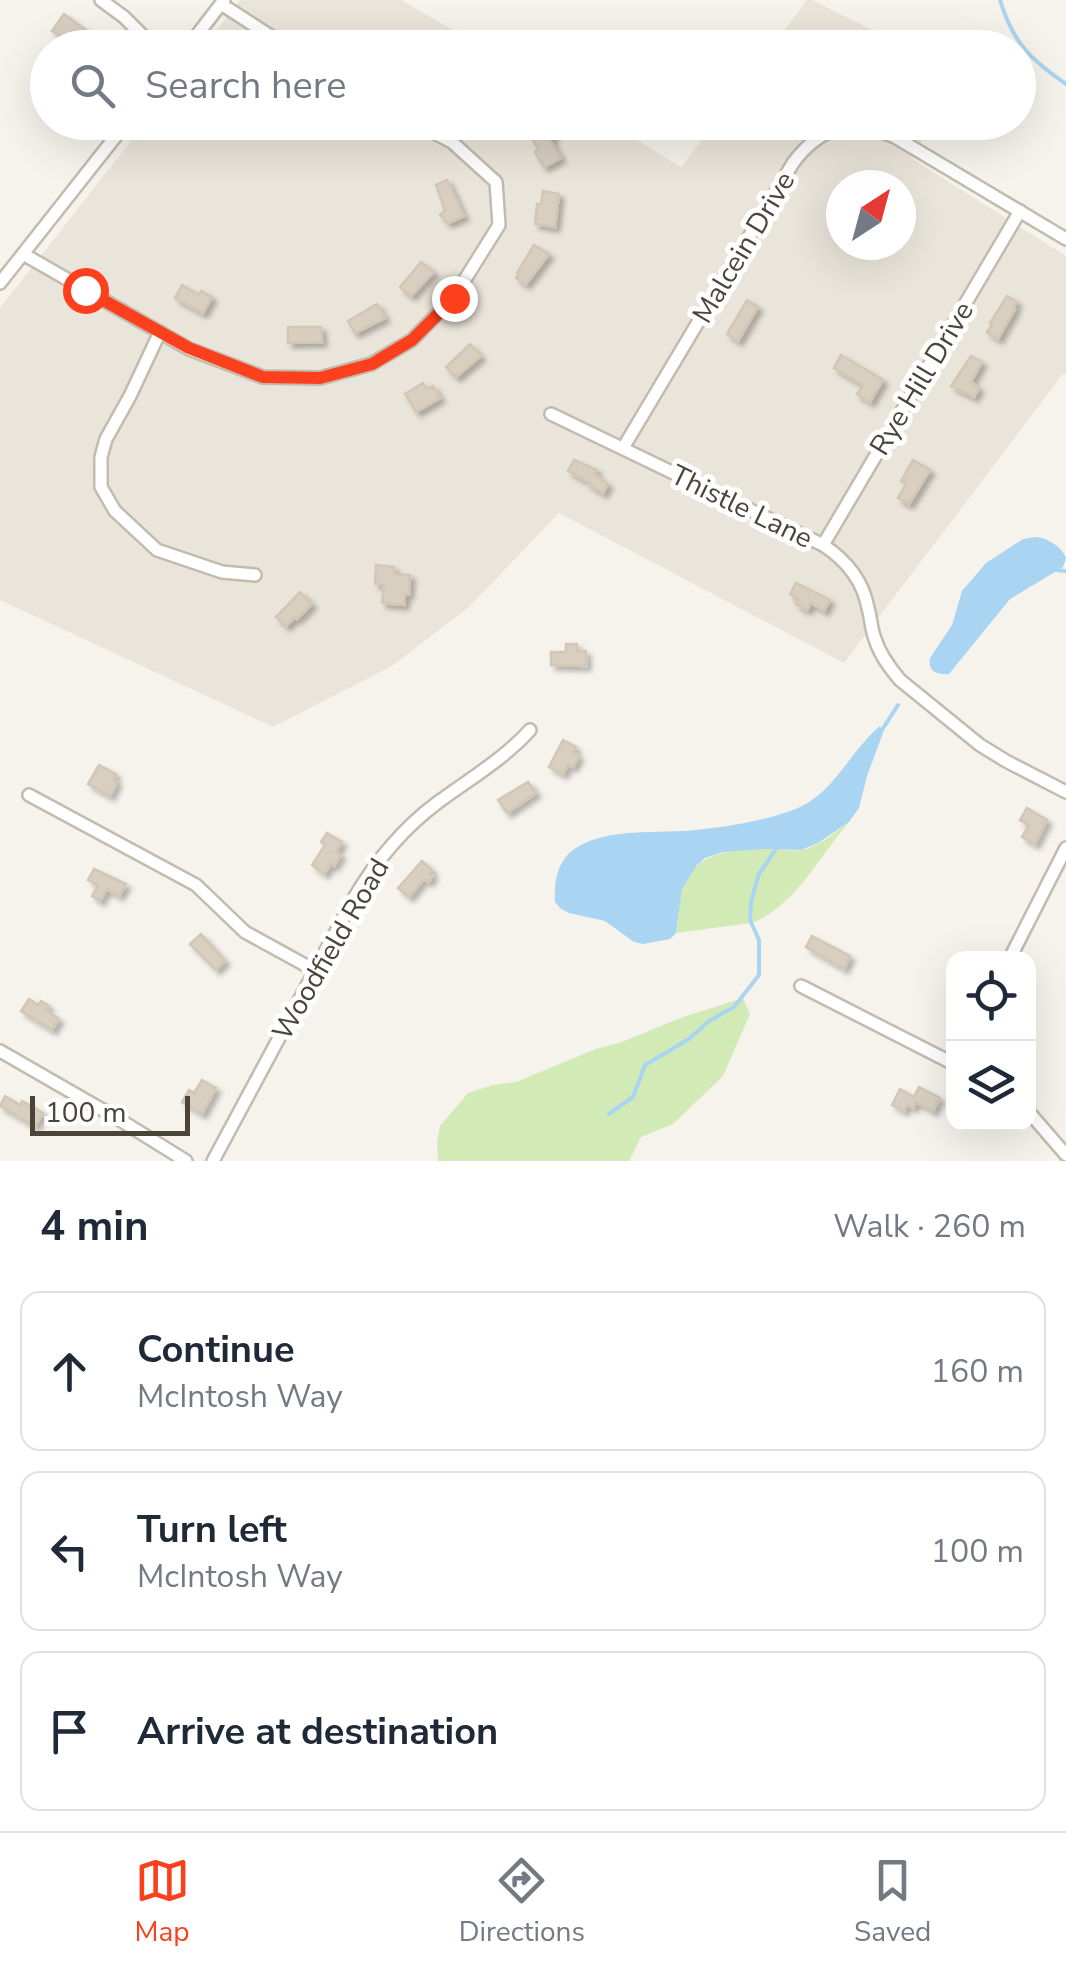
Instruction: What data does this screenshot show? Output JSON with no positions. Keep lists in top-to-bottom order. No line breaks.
{"streets":{"street":["Malcein Drive","Rye Hill Drive","Thistle Lane","Woodfield Road"]},"crossings":[["Malcein Drive","Rye Hill Drive"],["Malcein Drive","Thistle Lane"],["Rye Hill Drive","Thistle Lane"]],"scale_bar":"100 m","north":"top right","page":{"search":"Search here","scale":"100 m","heading":["4 min","Walk · 260 m"],"list":[["Continue","McIntosh Way","160 m"],["Turn left","McIntosh Way","100 m"],"Arrive at destination"],"nav":["Map","Directions","Saved"]}}
